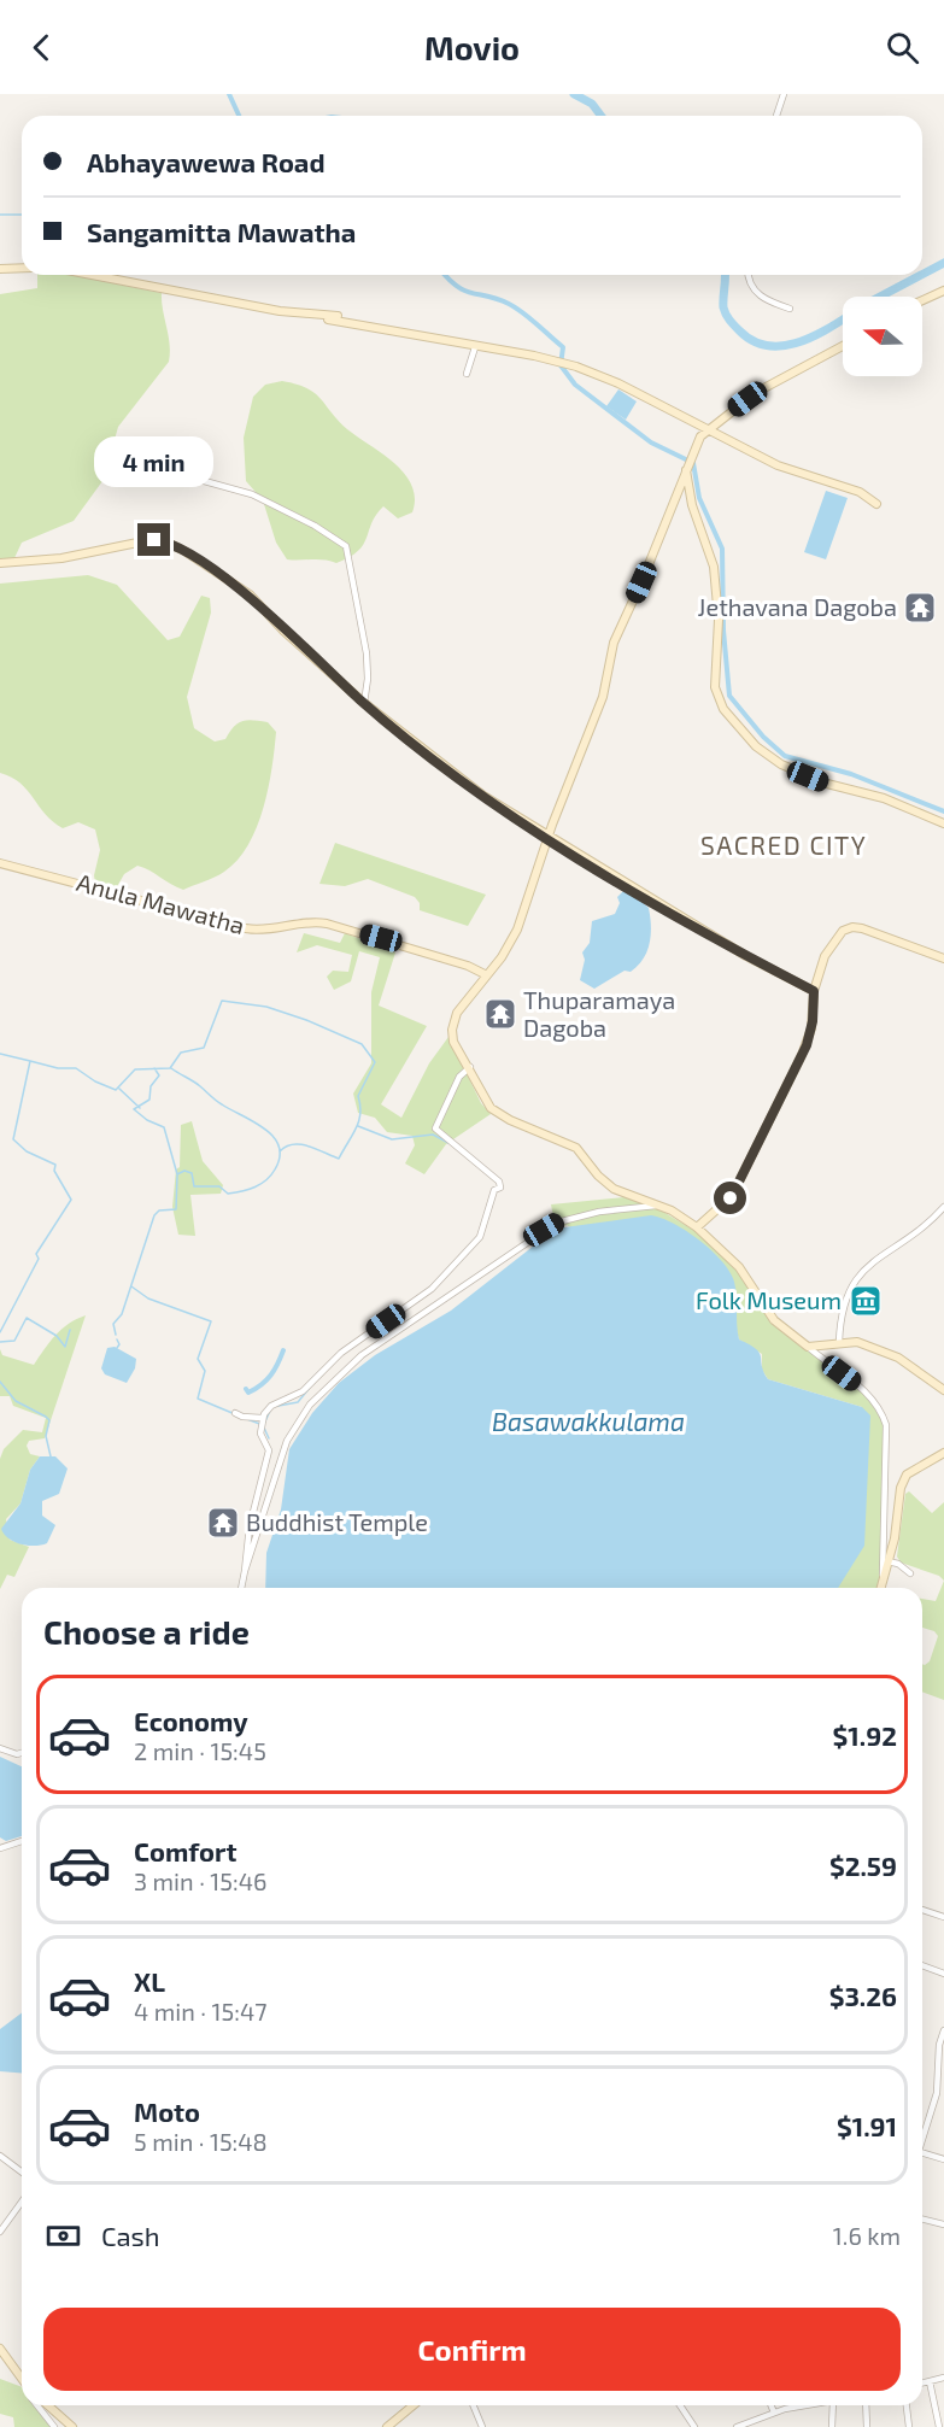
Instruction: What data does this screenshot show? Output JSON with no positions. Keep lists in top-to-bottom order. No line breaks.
{"streets":{"main road":["Anula Mawatha"]},"districts":["SACRED CITY"],"water":["Basawakkulama"],"places":{"temple":["Jethavana Dagoba","Thuparamaya Dagoba","Buddhist Temple"],"museum":["Folk Museum"]},"north":"left","page":{"header":"Movio","banner":["Abhayawewa Road","Sangamitta Mawatha"],"bubble":"4 min","heading":"Choose a ride","list":[{"name":"Economy","note":"2 min · 15:45","value":"$1.92"},{"name":"Comfort","note":"3 min · 15:46","value":"$2.59"},{"name":"XL","note":"4 min · 15:47","value":"$3.26"},{"name":"Moto","note":"5 min · 15:48","value":"$1.91"}],"pay":["Cash","1.6 km"],"buttons":"Confirm"}}
